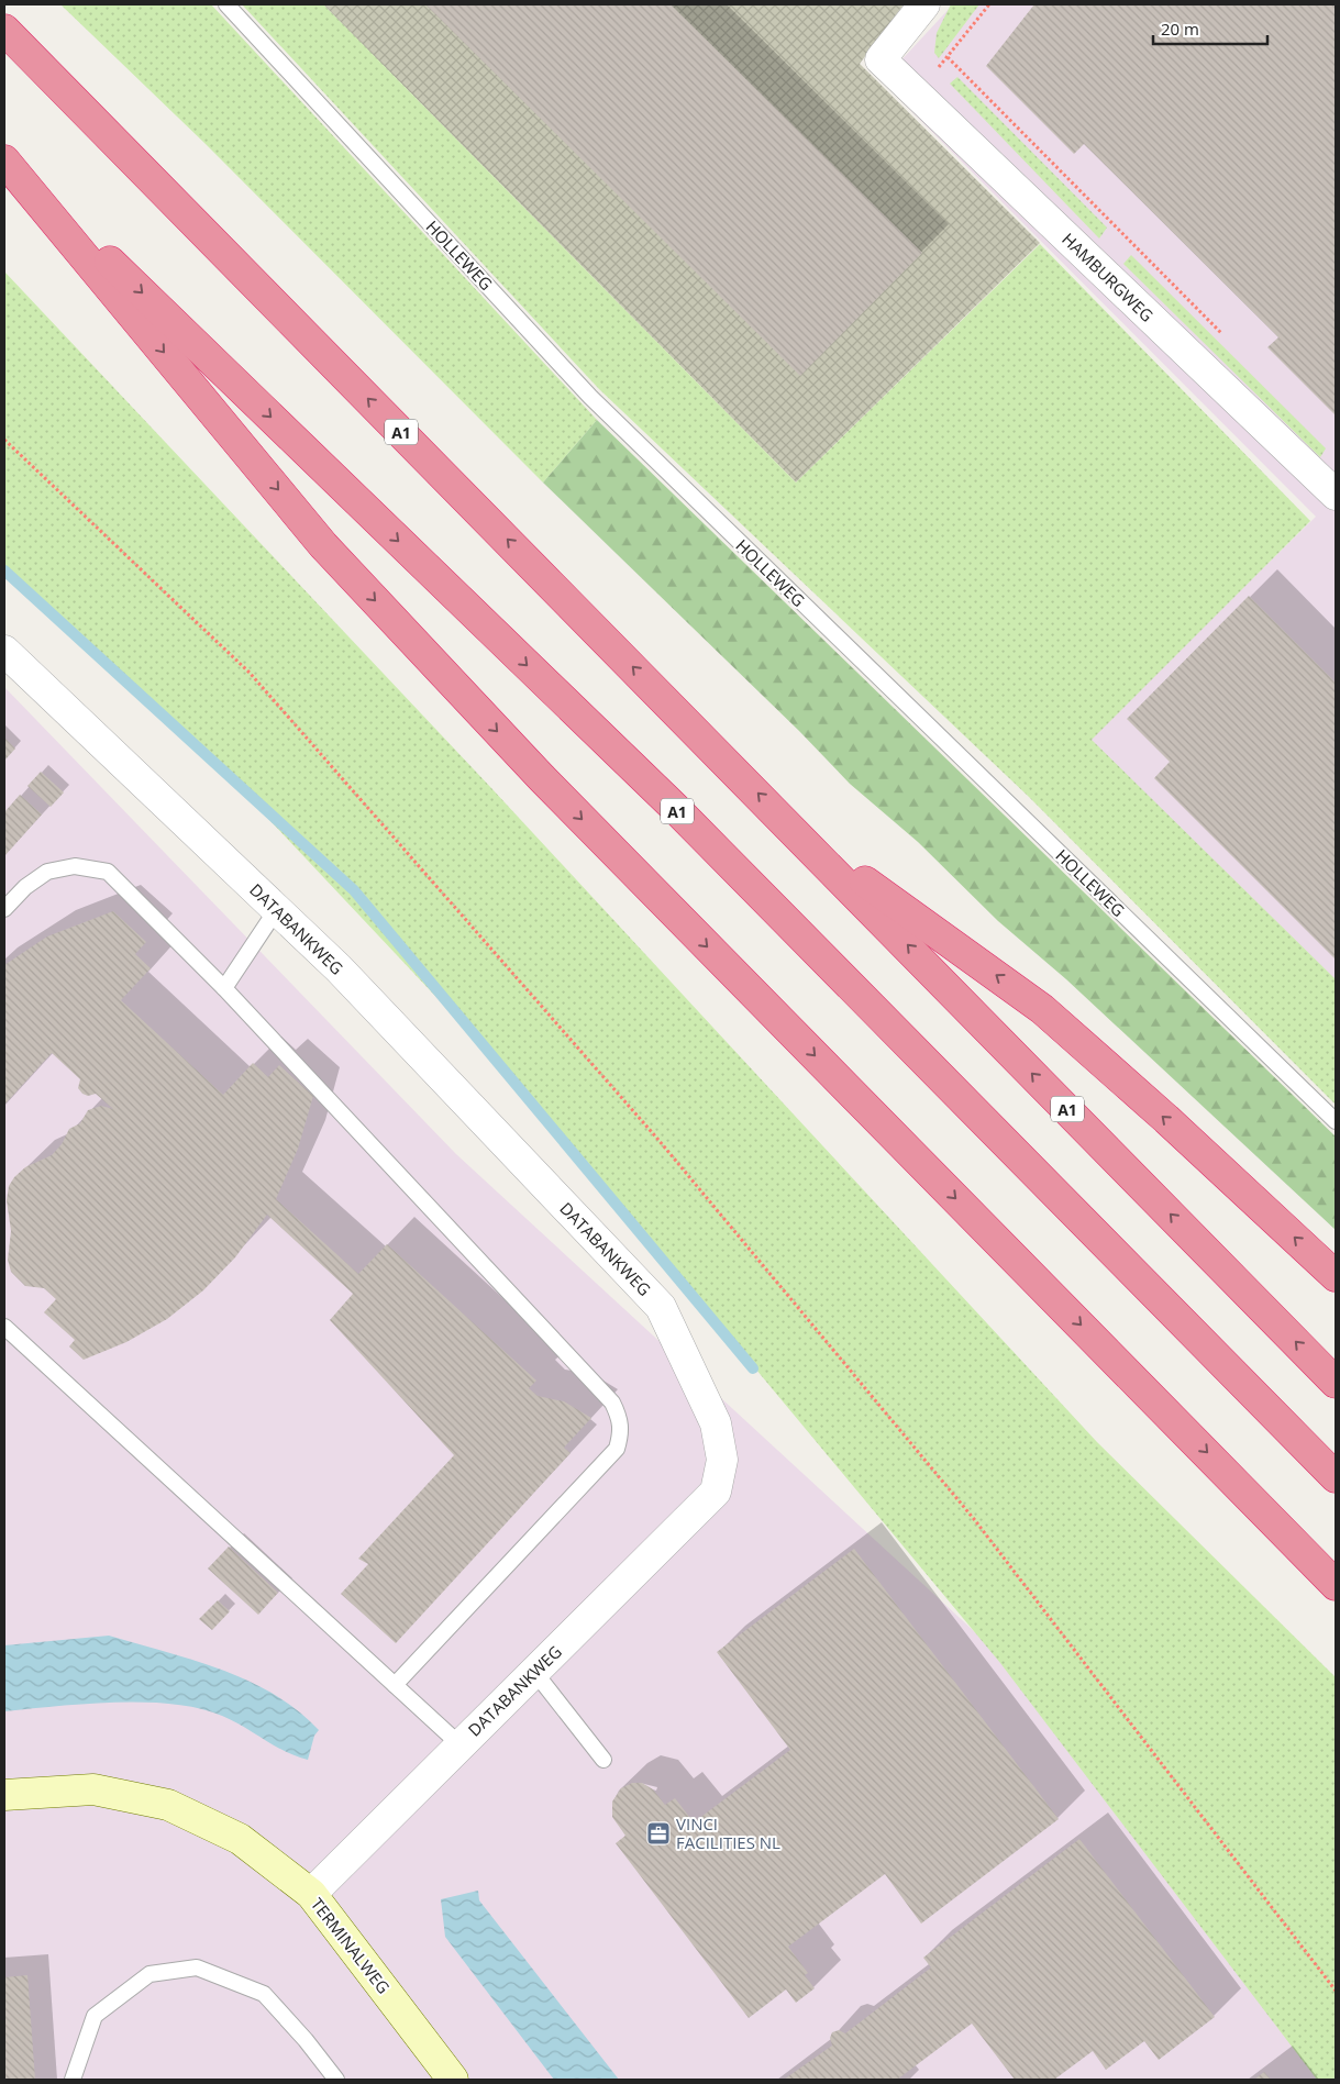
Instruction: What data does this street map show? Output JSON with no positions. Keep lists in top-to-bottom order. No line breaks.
{"streets":{"highway":["A1"],"street":["HAMBURGWEG","DATABANKWEG","TERMINALWEG"],"lane":["HOLLEWEG"]},"crossings":[["DATABANKWEG","TERMINALWEG"]],"places":{"office":["VINCI FACILITIES NL"]},"scale_bar":"20 m"}
